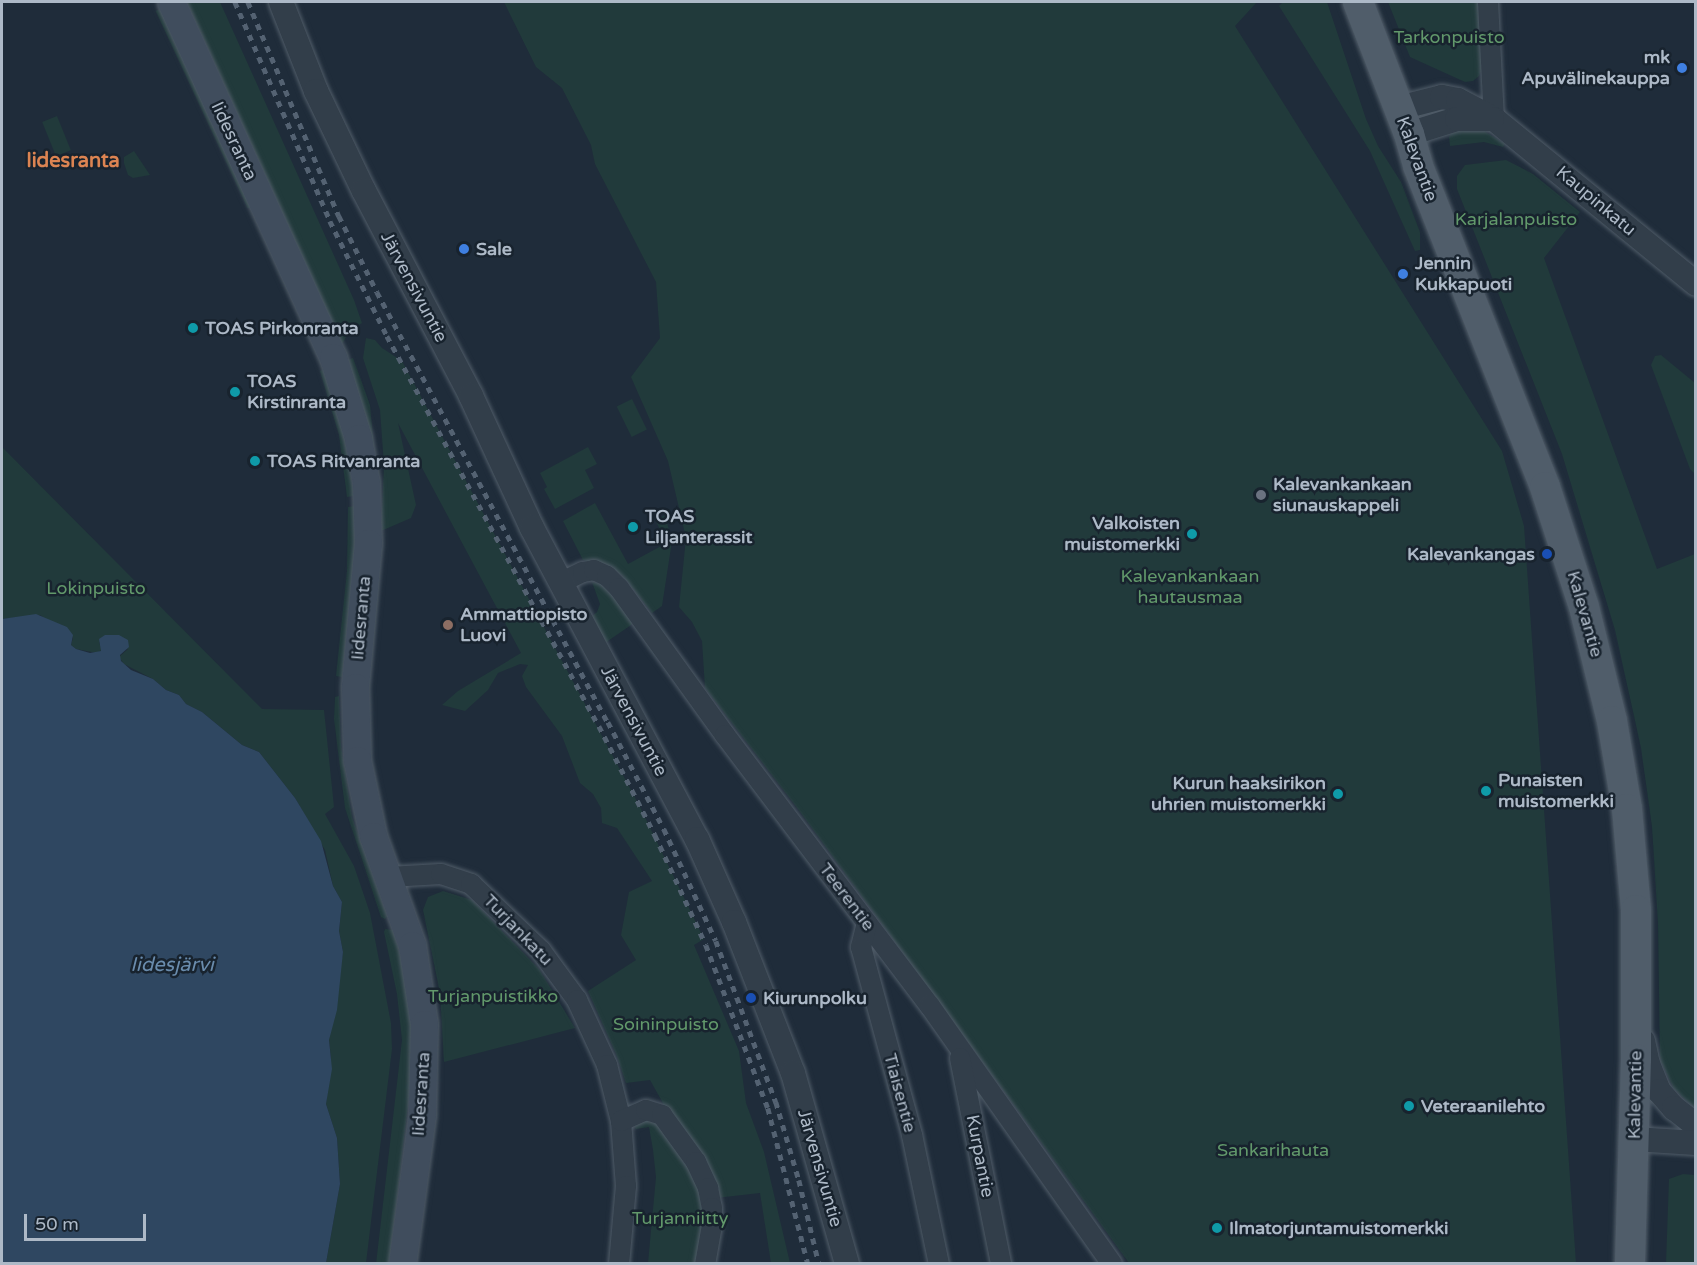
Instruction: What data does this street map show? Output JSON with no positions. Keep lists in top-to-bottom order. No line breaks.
{"streets":{"main road":["Iidesranta","Kalevantie"],"street":["Kaupinkatu","Järvensivuntie","Teerentie","Turjankatu","Tiaisentie","Kurpantie"]},"crossings":[["Iidesranta","Turjankatu"],["Järvensivuntie","Teerentie"],["Teerentie","Tiaisentie"],["Teerentie","Kurpantie"]],"districts":["Iidesranta"],"water":["Iidesjärvi"],"parks":["Tarkonpuisto","Karjalanpuisto","Kalevankankaan hautausmaa","Lokinpuisto","Turjanpuistikko","Soininpuisto","Sankarihauta","Turjanniitty"],"places":["mk Apuvälinekauppa","Sale","Jennin Kukkapuoti","TOAS Pirkonranta","TOAS Kirstinranta","TOAS Ritvanranta","Kalevankankaan siunauskappeli","TOAS Liljanterassit","Valkoisten muistomerkki","Kalevankangas","Ammattiopisto Luovi","Punaisten muistomerkki","Kurun haaksirikon uhrien muistomerkki","Kiurunpolku","Veteraanilehto","Ilmatorjuntamuistomerkki"],"scale_bar":"50 m"}
